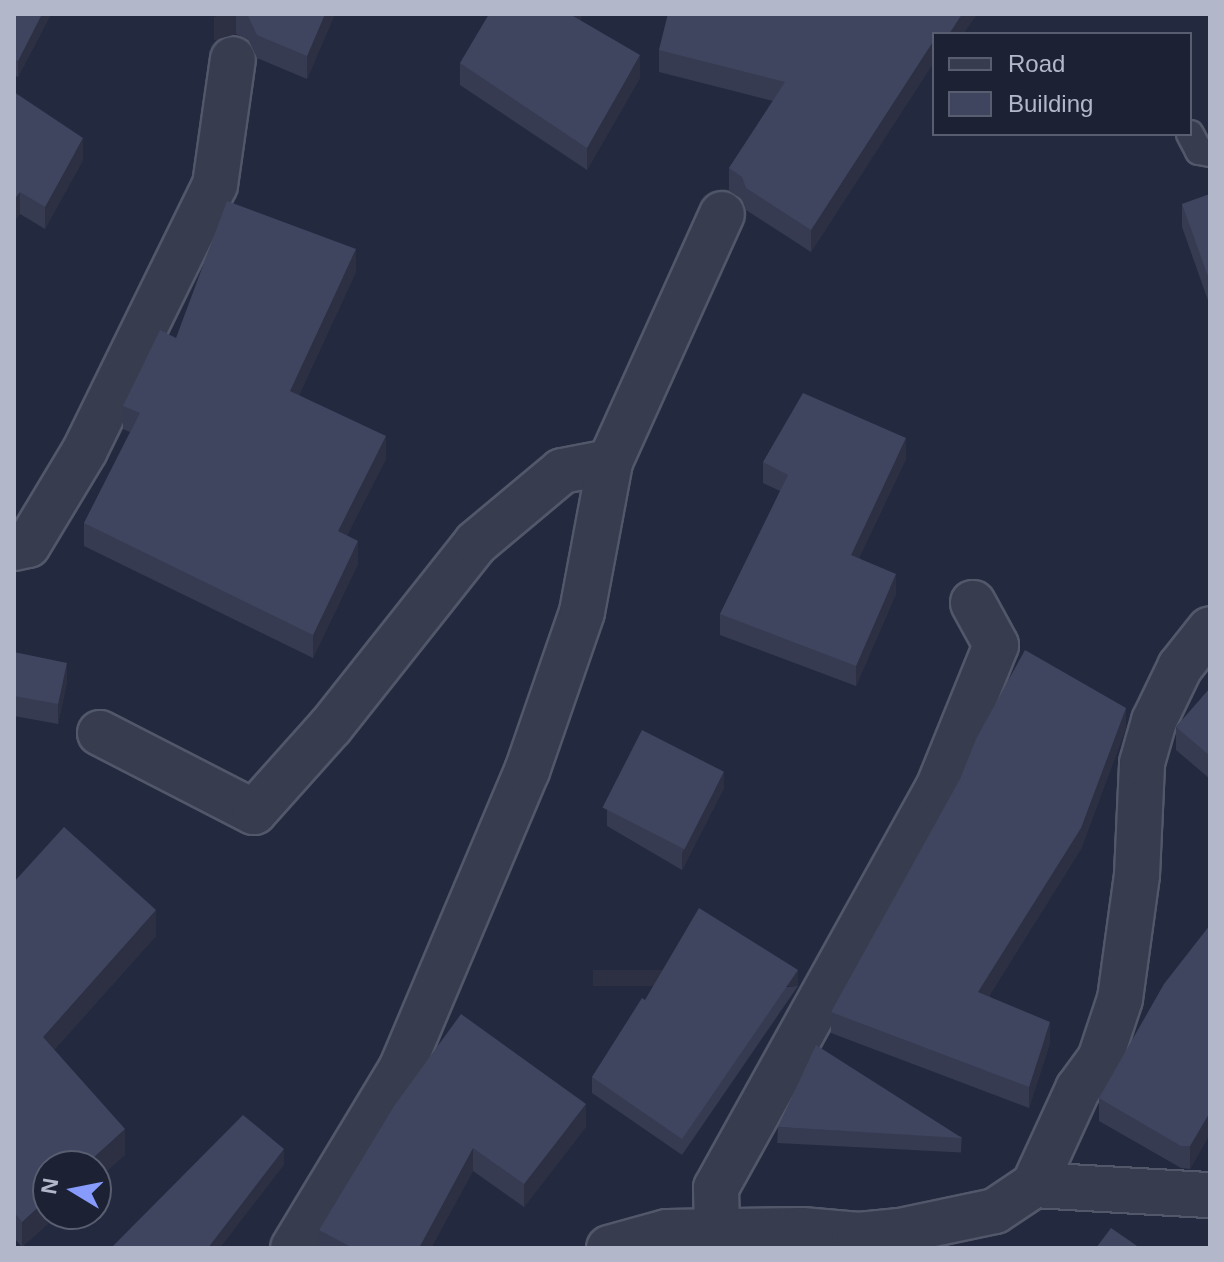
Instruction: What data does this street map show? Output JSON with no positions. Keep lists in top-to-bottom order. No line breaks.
{"legend":["Road","Building"],"north":"left"}
